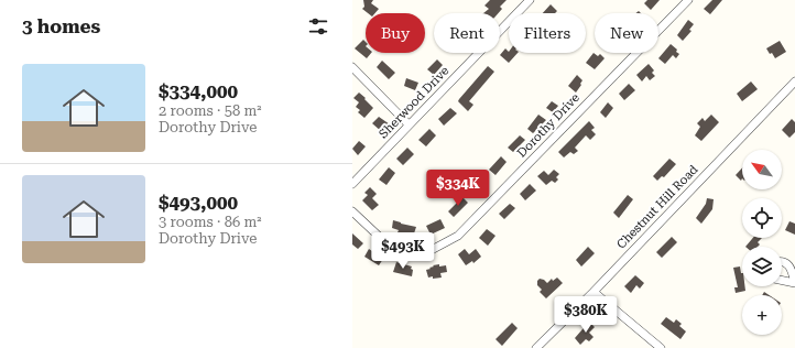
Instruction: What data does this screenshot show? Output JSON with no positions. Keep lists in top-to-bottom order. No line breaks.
{"streets":{"street":["Sherwood Drive","Dorothy Drive","Chestnut Hill Road"]},"north":"top left","page":{"heading":"3 homes","chip":["Buy","Rent","Filters","New"],"list":[{"name":"$334,000","note":"2 rooms · 58 m² · Dorothy Drive"},{"name":"$493,000","note":"3 rooms · 86 m² · Dorothy Drive"}],"map_buttons":"+","price":["$334K","$493K","$380K"]}}
